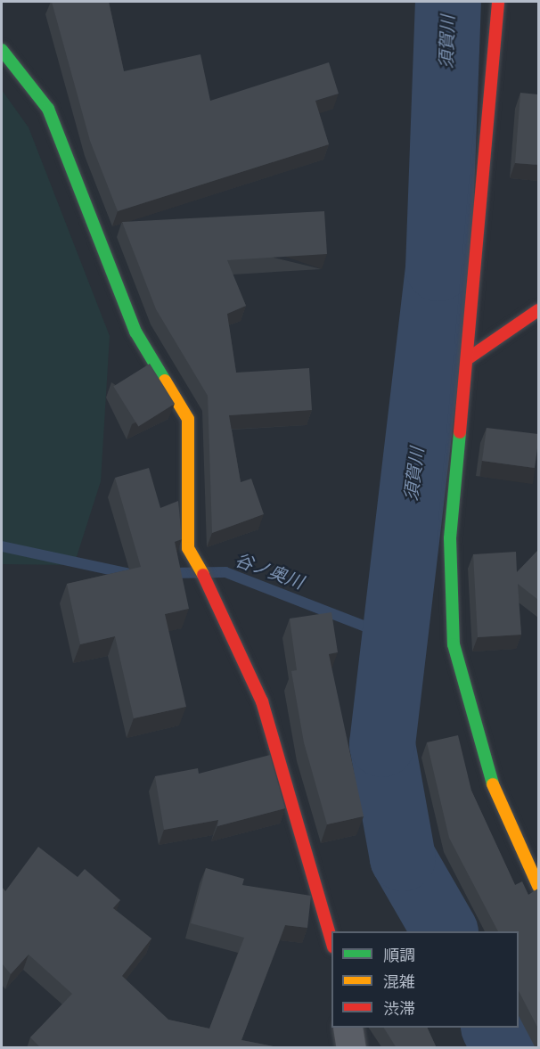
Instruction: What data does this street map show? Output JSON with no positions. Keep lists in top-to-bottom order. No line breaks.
{"water":["須賀川","谷ノ奥川"],"legend":["順調","混雑","渋滞"]}
